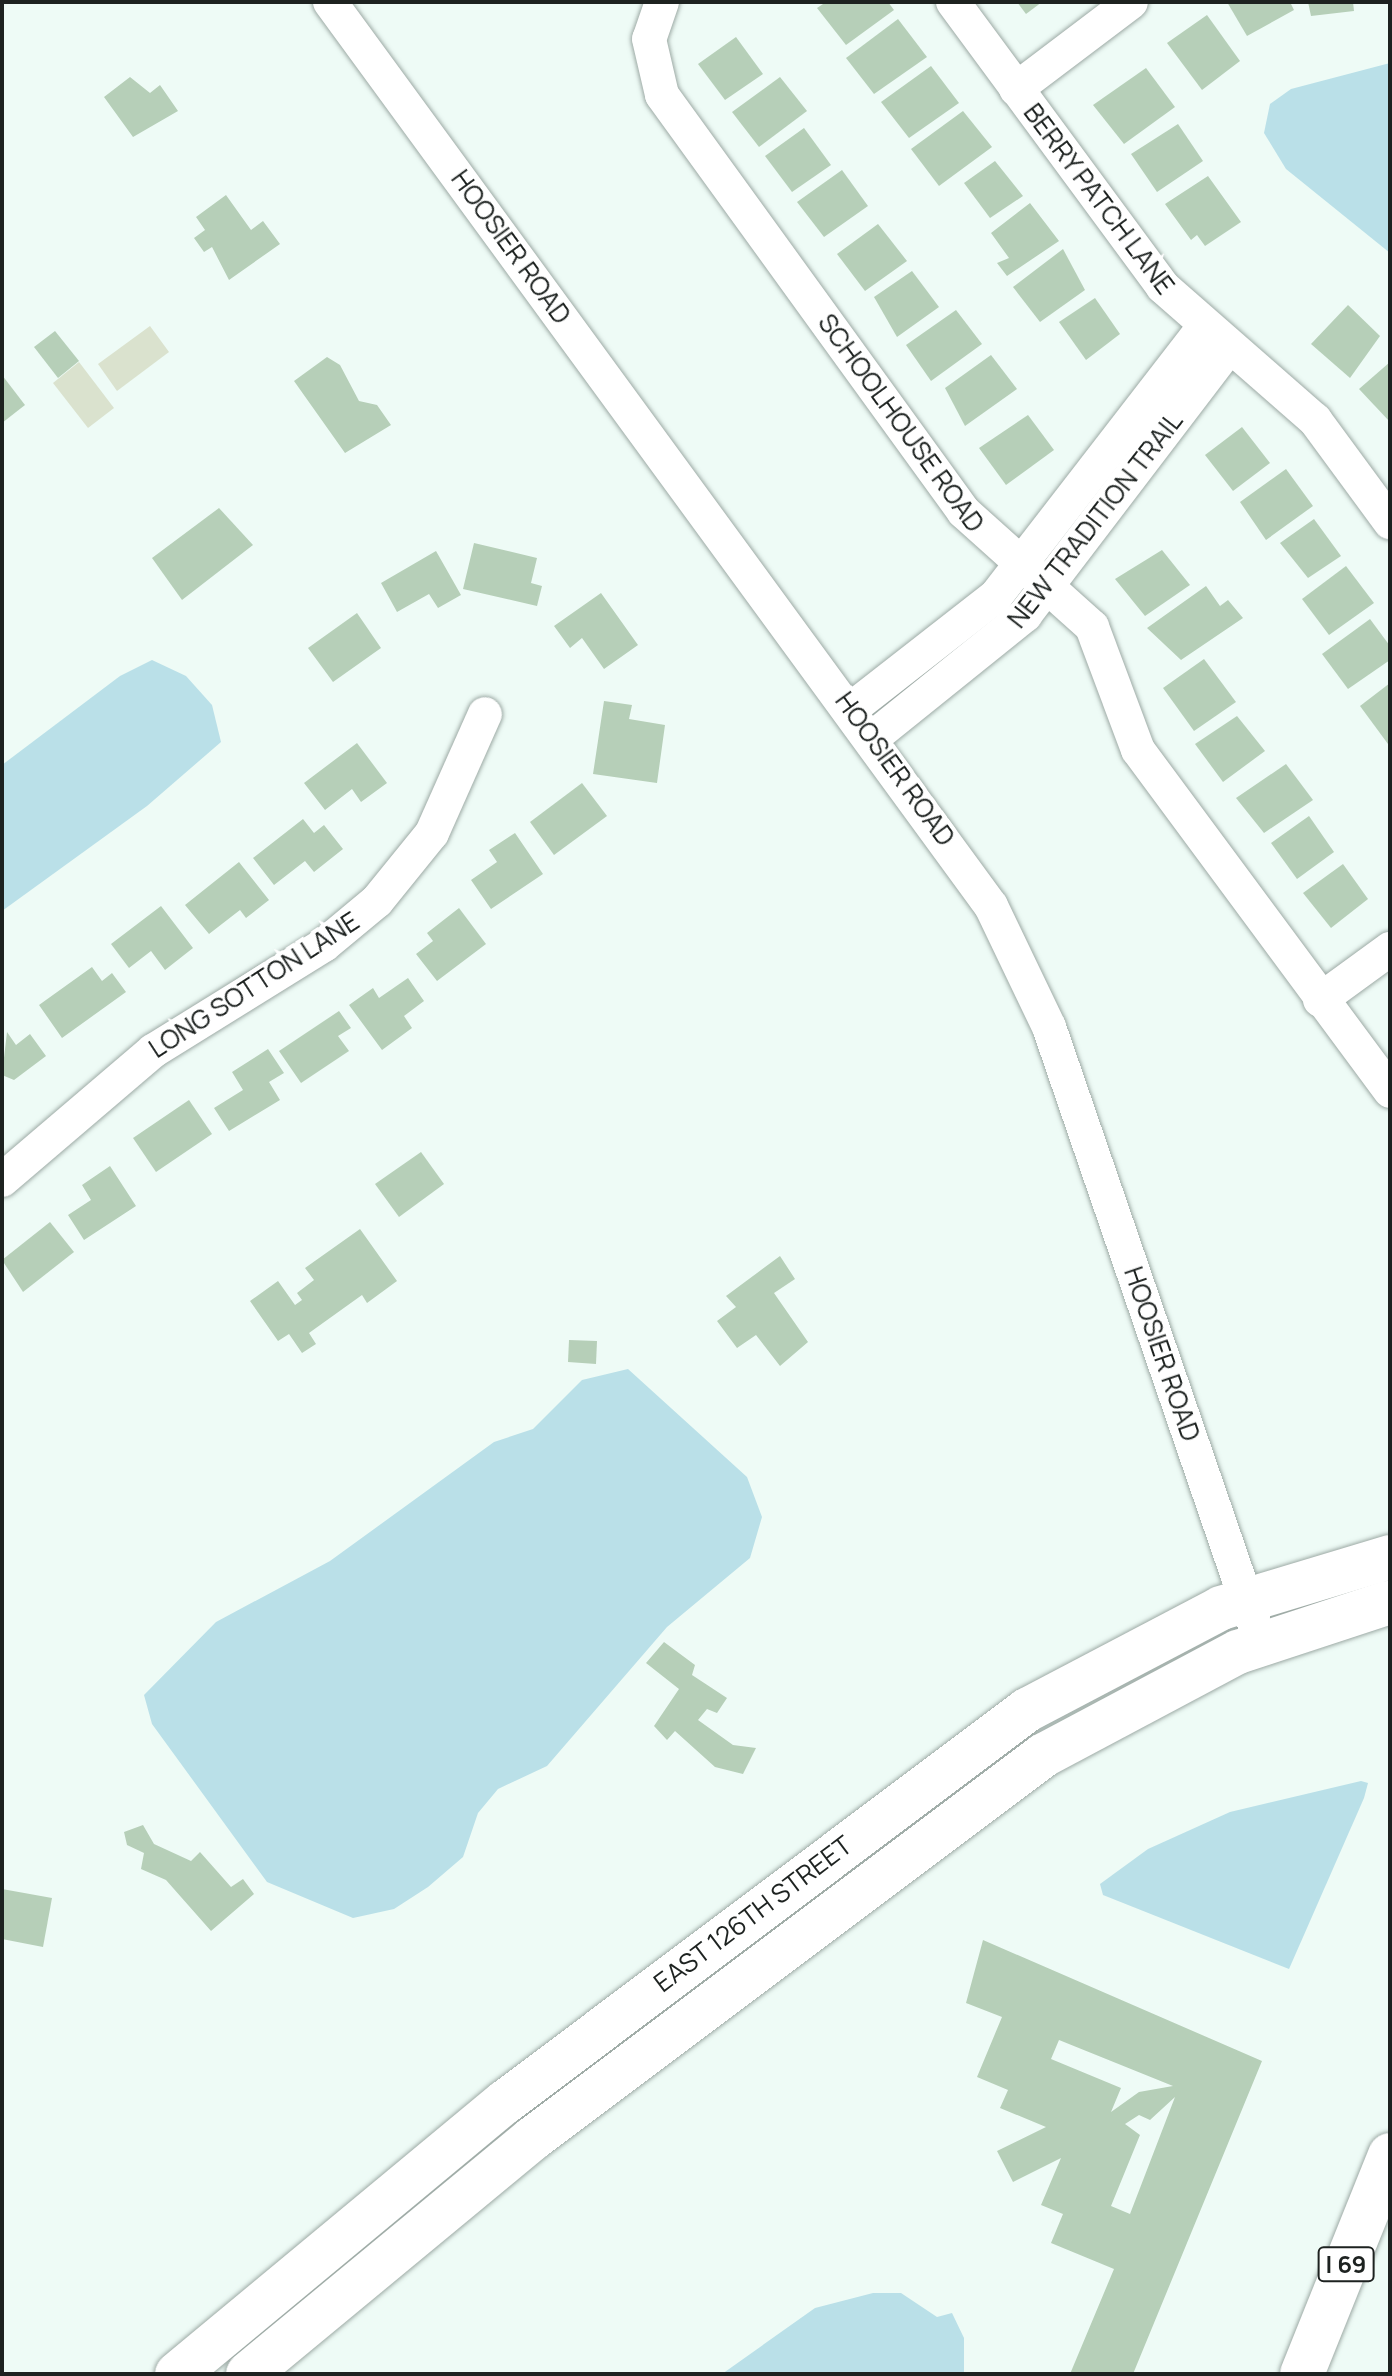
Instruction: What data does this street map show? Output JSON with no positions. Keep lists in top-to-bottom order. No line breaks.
{"streets":{"main road":["EAST 126TH STREET","I 69"],"street":["BERRY PATCH LANE","HOOSIER ROAD","SCHOOLHOUSE ROAD","NEW TRADITION TRAIL","LONG SOTTON LANE"]},"crossings":[["BERRY PATCH LANE","NEW TRADITION TRAIL"],["HOOSIER ROAD","NEW TRADITION TRAIL"],["HOOSIER ROAD","EAST 126TH STREET"],["SCHOOLHOUSE ROAD","NEW TRADITION TRAIL"]]}
